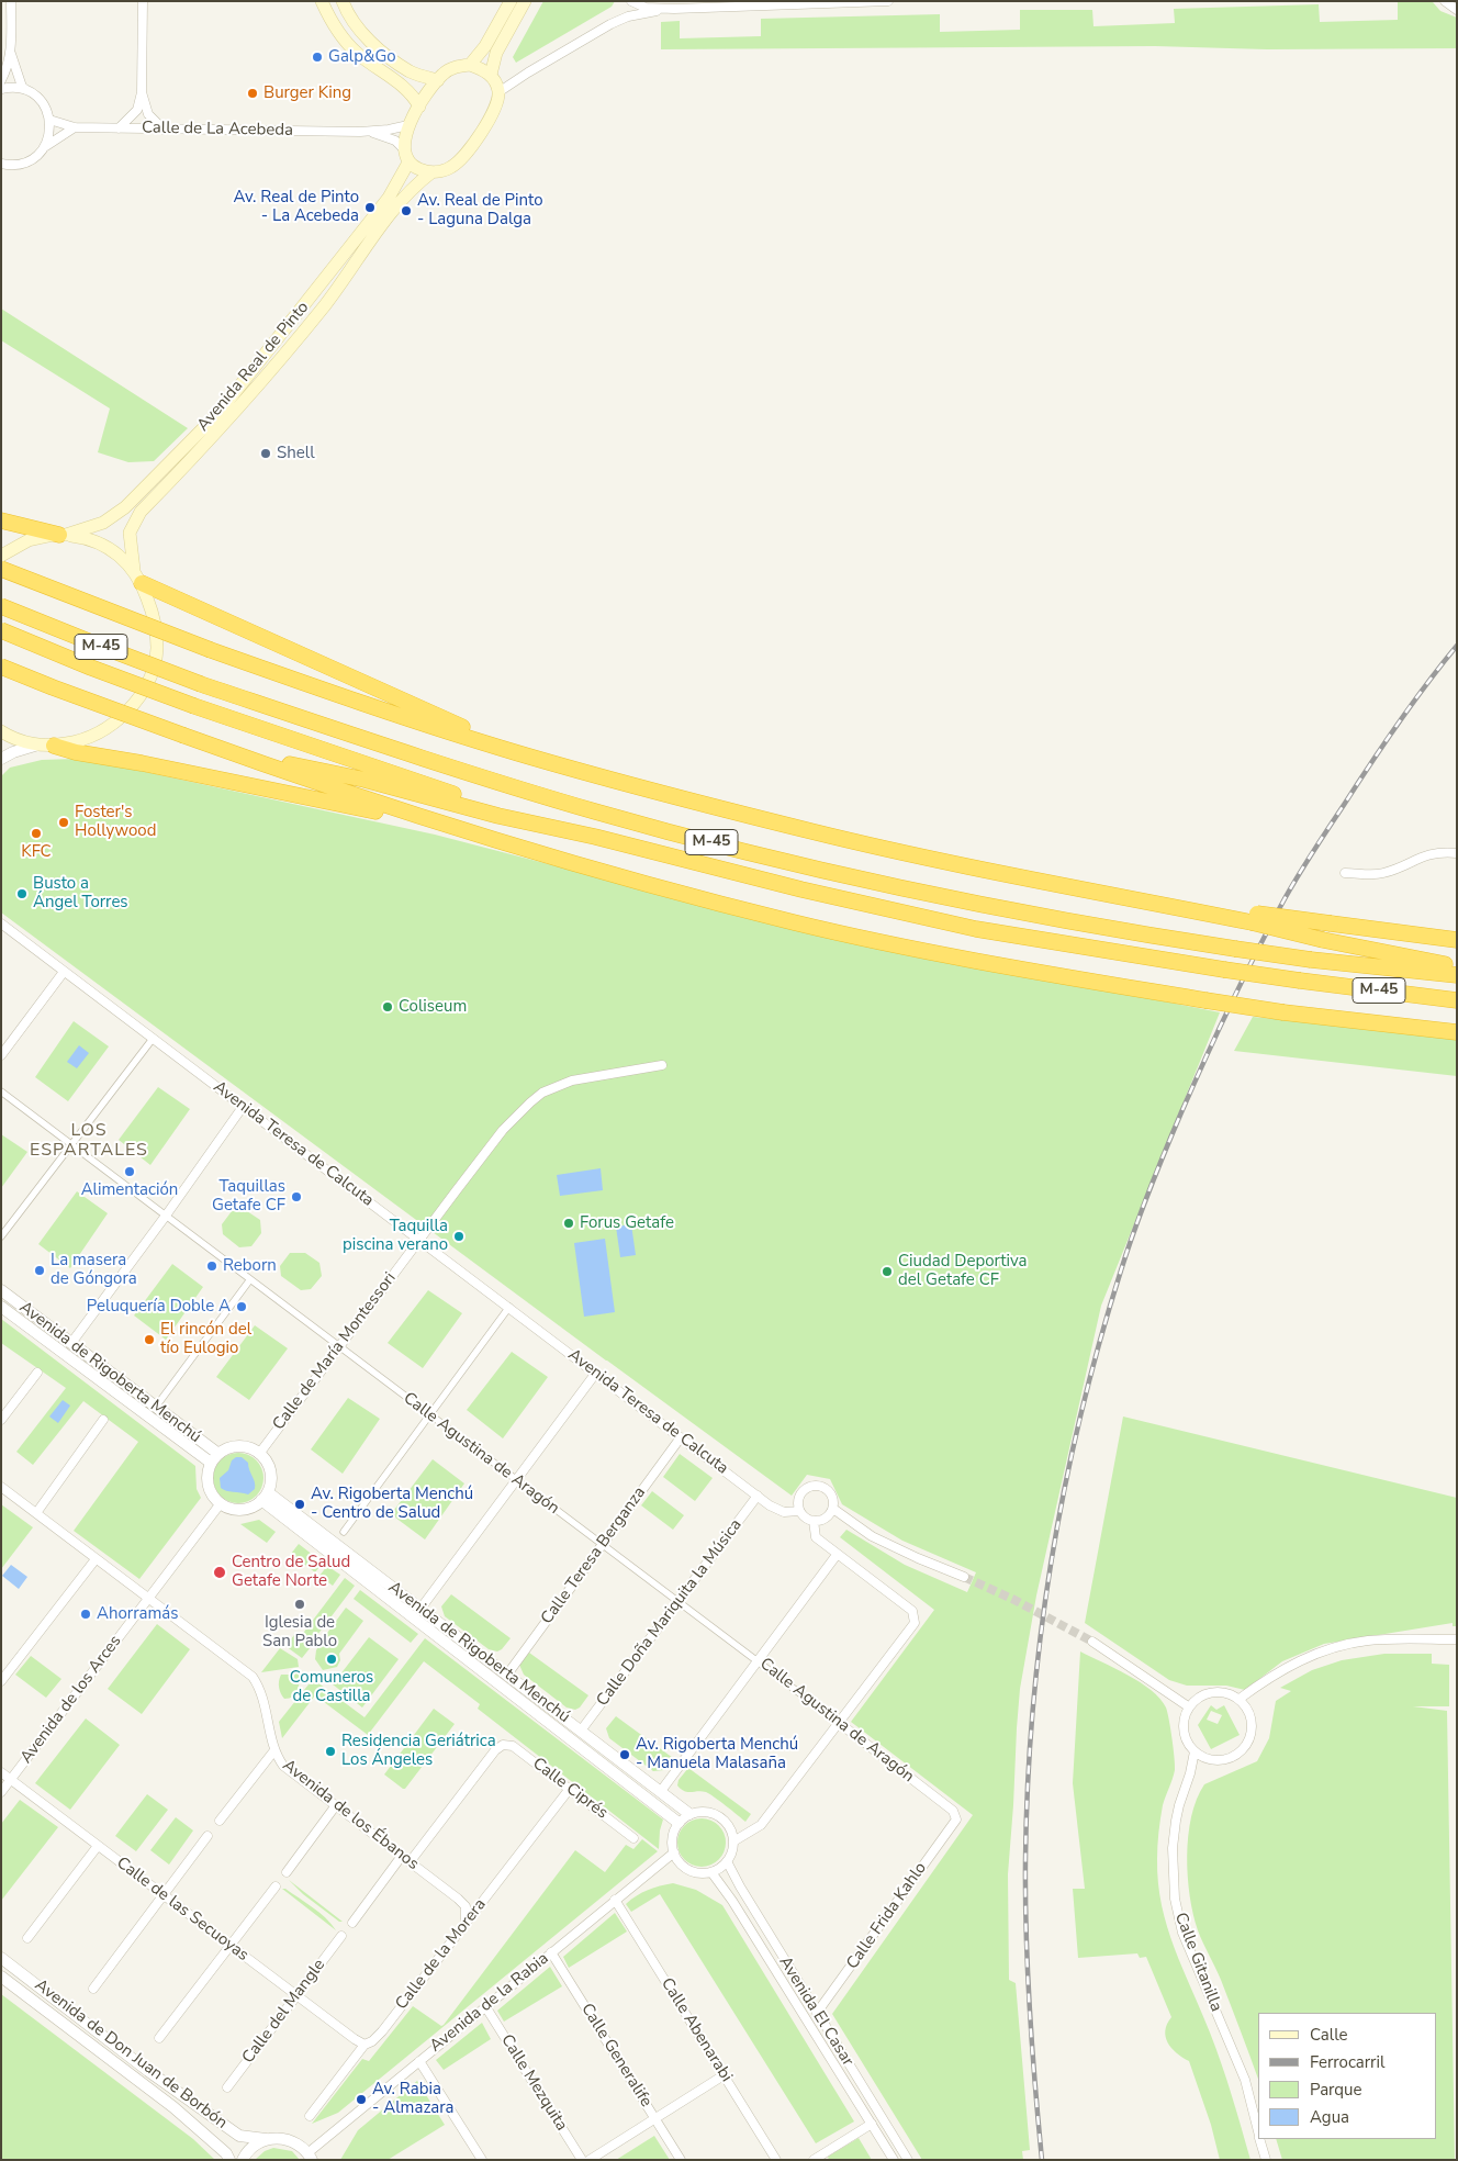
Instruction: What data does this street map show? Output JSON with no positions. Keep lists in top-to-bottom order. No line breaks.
{"streets":{"highway":["M-45"],"main road":["Avenida Real de Pinto"],"street":["Calle de La Acebeda","Avenida Teresa de Calcuta","Calle de María Montessori","Avenida de Rigoberta Menchú","Calle Agustina de Aragón","Calle Teresa Berganza","Calle Doña Mariquita la Música","Avenida de los Arces","Calle Ciprés","Avenida de los Ébanos","Calle de las Secuoyas","Calle Frida Kahlo","Calle de la Morera","Calle Gitanilla","Avenida de la Rabia","Calle del Mangle","Avenida El Casar","Calle Abenarabi","Avenida de Don Juan de Borbón","Calle Generalife","Calle Mezquita"]},"crossings":[["Calle de La Acebeda","Avenida Real de Pinto"],["Avenida Teresa de Calcuta","Calle de María Montessori"],["Avenida Teresa de Calcuta","Calle Teresa Berganza"],["Avenida Teresa de Calcuta","Calle Doña Mariquita la Música"],["Calle de María Montessori","Avenida de Rigoberta Menchú"],["Calle de María Montessori","Calle Agustina de Aragón"],["Calle de María Montessori","Avenida de los Arces"],["Avenida de Rigoberta Menchú","Calle Teresa Berganza"],["Avenida de Rigoberta Menchú","Calle Doña Mariquita la Música"],["Avenida de Rigoberta Menchú","Avenida de los Arces"],["Avenida de Rigoberta Menchú","Avenida de la Rabia"],["Avenida de Rigoberta Menchú","Avenida El Casar"],["Calle Agustina de Aragón","Calle Teresa Berganza"],["Calle Agustina de Aragón","Calle Doña Mariquita la Música"],["Calle Agustina de Aragón","Calle Frida Kahlo"],["Avenida de los Arces","Avenida de los Ébanos"],["Avenida de los Arces","Calle de las Secuoyas"],["Calle Ciprés","Avenida de los Ébanos"],["Calle Ciprés","Calle de la Morera"],["Avenida de los Ébanos","Calle de la Morera"],["Calle de las Secuoyas","Calle de la Morera"],["Calle de las Secuoyas","Calle del Mangle"],["Calle Frida Kahlo","Avenida El Casar"],["Avenida de la Rabia","Avenida El Casar"],["Avenida de la Rabia","Calle Abenarabi"],["Avenida de la Rabia","Avenida de Don Juan de Borbón"],["Avenida de la Rabia","Calle Generalife"],["Avenida de la Rabia","Calle Mezquita"]],"districts":["LOS ESPARTALES"],"places":["Galp&Go","Burger King","Av. Real de Pinto - La Acebeda","Av. Real de Pinto - Laguna Dalga","Shell","Foster's Hollywood","KFC","Busto a Ángel Torres","Coliseum","Alimentación","Taquillas Getafe CF","Forus Getafe","Taquilla piscina verano","Reborn","La masera de Góngora","Ciudad Deportiva del Getafe CF","Peluquería Doble A","El rincón del tío Eulogio","Av. Rigoberta Menchú - Centro de Salud","Centro de Salud Getafe Norte","Iglesia de San Pablo","Ahorramás","Comuneros de Castilla","Residencia Geriátrica Los Ángeles","Av. Rigoberta Menchú - Manuela Malasaña","Av. Rabia - Almazara"],"legend":["Calle","Ferrocarril","Parque","Agua"]}
